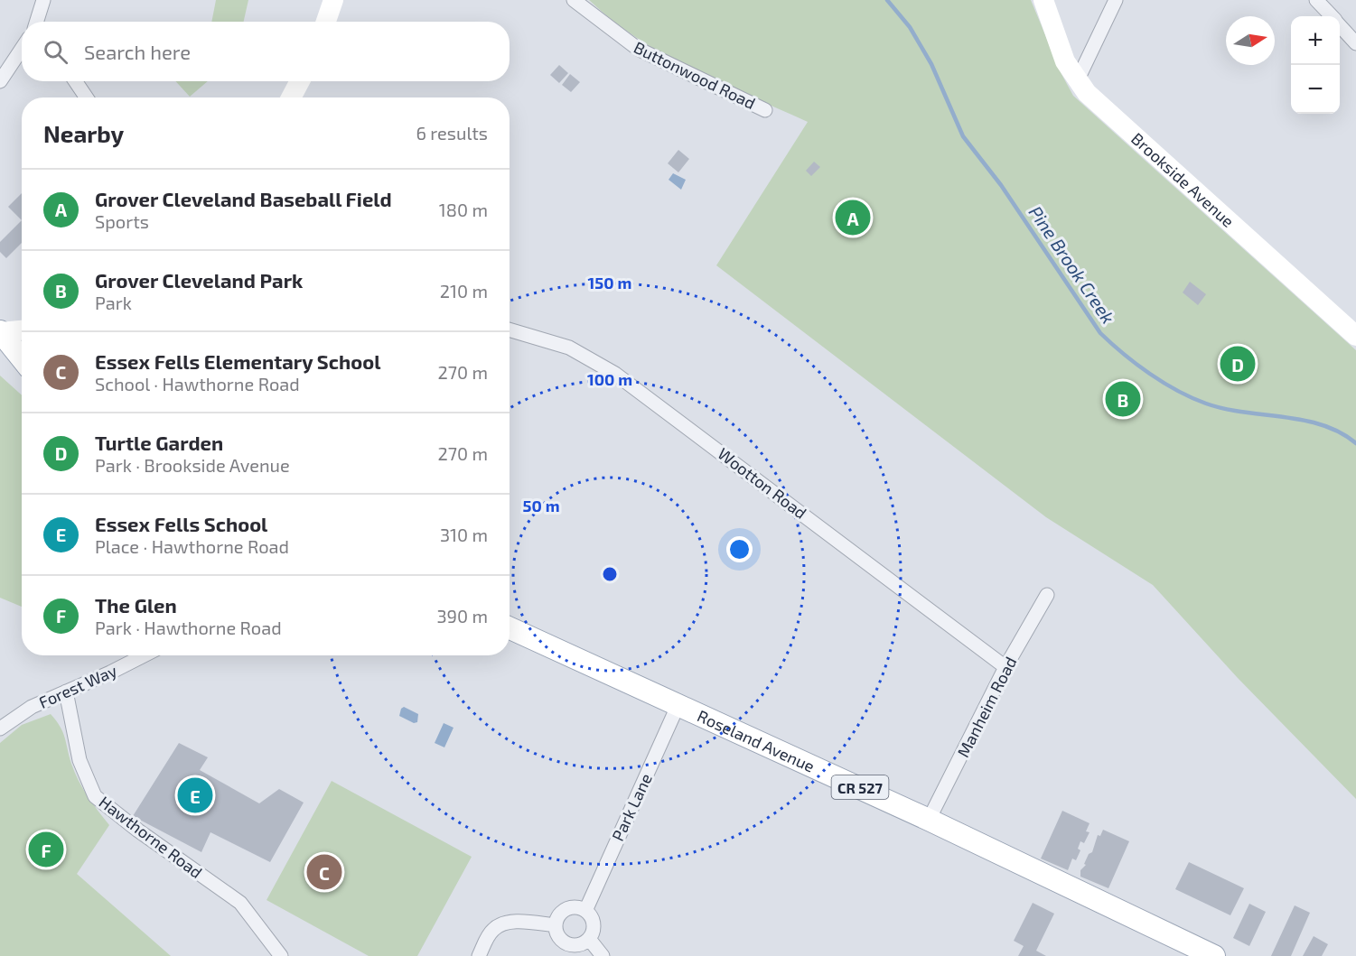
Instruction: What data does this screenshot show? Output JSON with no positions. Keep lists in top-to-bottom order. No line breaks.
{"streets":{"main road":["Roseland Avenue","CR 527"],"street":["Buttonwood Road","Brookside Avenue","Wootton Road","Forest Way","Manheim Road","Park Lane","Hawthorne Road"]},"crossings":[["Wootton Road","Manheim Road"],["Forest Way","Hawthorne Road"],["Manheim Road","Roseland Avenue"],["Roseland Avenue","Park Lane"]],"water":["Pine Brook Creek"],"north":"right","page":{"map_buttons":["+","−"],"search":"Search here","heading":["Nearby","6 results"],"list":[{"mark":"A","name":"Grover Cleveland Baseball Field","note":"Sports","value":"180 m"},{"mark":"B","name":"Grover Cleveland Park","note":"Park","value":"210 m"},{"mark":"C","name":"Essex Fells Elementary School","note":"School · Hawthorne Road","value":"270 m"},{"mark":"D","name":"Turtle Garden","note":"Park · Brookside Avenue","value":"270 m"},{"mark":"E","name":"Essex Fells School","note":"Place · Hawthorne Road","value":"310 m"},{"mark":"F","name":"The Glen","note":"Park · Hawthorne Road","value":"390 m"}],"pins":["A","D","B","E","F","C"]},"rings":["150 m","100 m","50 m"]}
